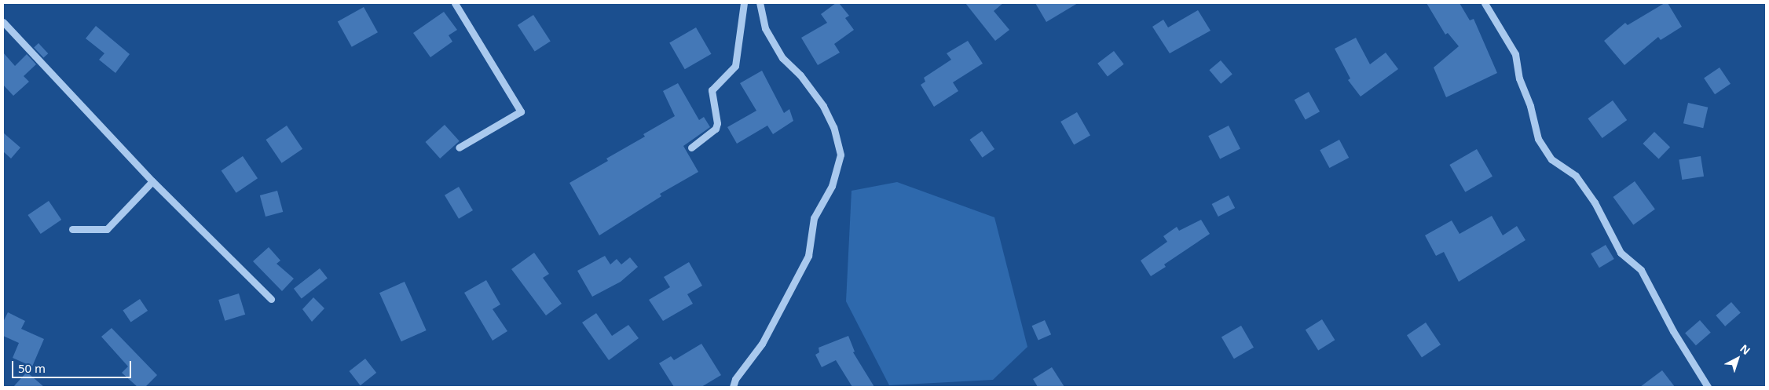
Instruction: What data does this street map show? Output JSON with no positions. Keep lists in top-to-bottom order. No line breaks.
{"scale_bar":"50 m","north":"top right"}
